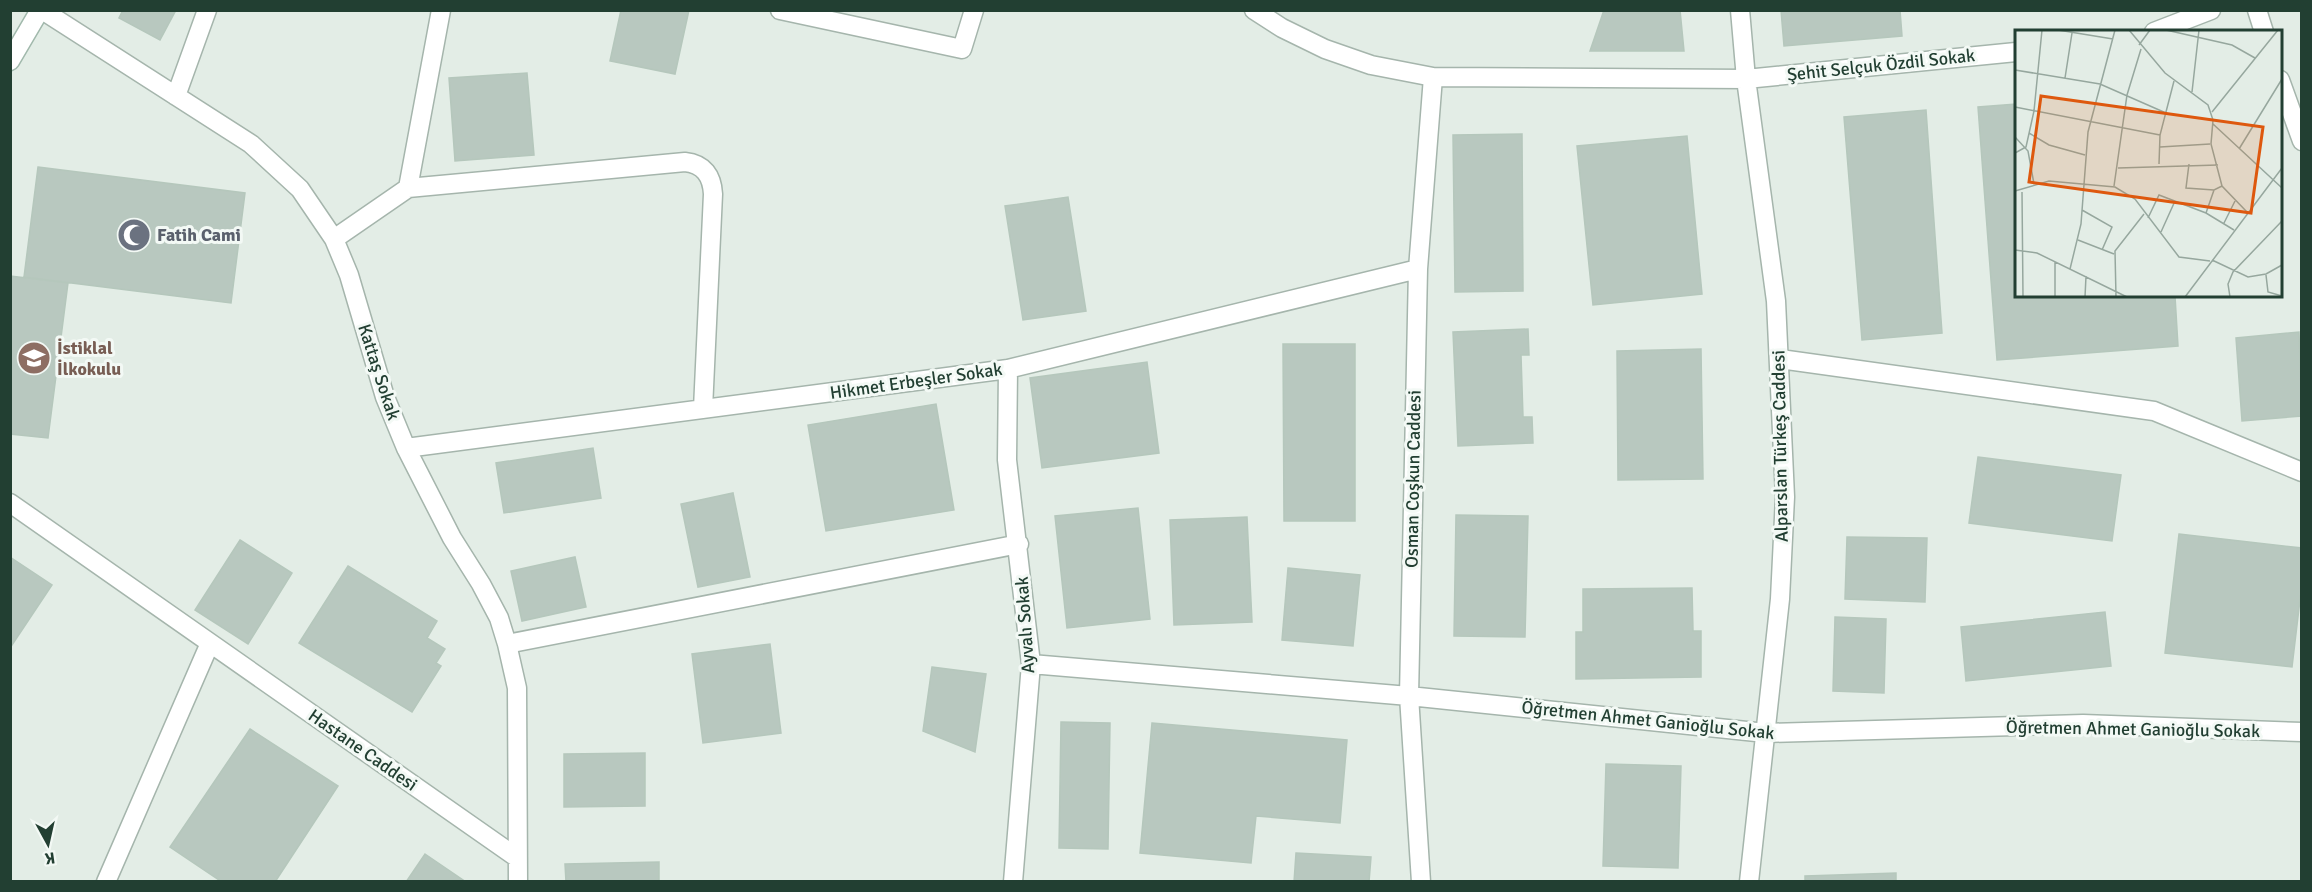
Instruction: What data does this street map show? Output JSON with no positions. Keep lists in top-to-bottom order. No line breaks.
{"streets":{"street":["Şehit Selçuk Özdil Sokak","Kattaş Sokak","Hikmet Erbeşler Sokak","Alparslan Türkeş Caddesi","Osman Coşkun Caddesi","Ayvalı Sokak","Öğretmen Ahmet Ganioğlu Sokak","Hastane Caddesi"]},"crossings":[["Şehit Selçuk Özdil Sokak","Alparslan Türkeş Caddesi"],["Şehit Selçuk Özdil Sokak","Osman Coşkun Caddesi"],["Kattaş Sokak","Hikmet Erbeşler Sokak"],["Kattaş Sokak","Hastane Caddesi"],["Hikmet Erbeşler Sokak","Osman Coşkun Caddesi"],["Hikmet Erbeşler Sokak","Ayvalı Sokak"],["Alparslan Türkeş Caddesi","Öğretmen Ahmet Ganioğlu Sokak"],["Osman Coşkun Caddesi","Öğretmen Ahmet Ganioğlu Sokak"],["Ayvalı Sokak","Öğretmen Ahmet Ganioğlu Sokak"]],"places":{"mosque":["Fatih Cami"],"school or university":["İstiklal İlkokulu"]},"north":"bottom"}
